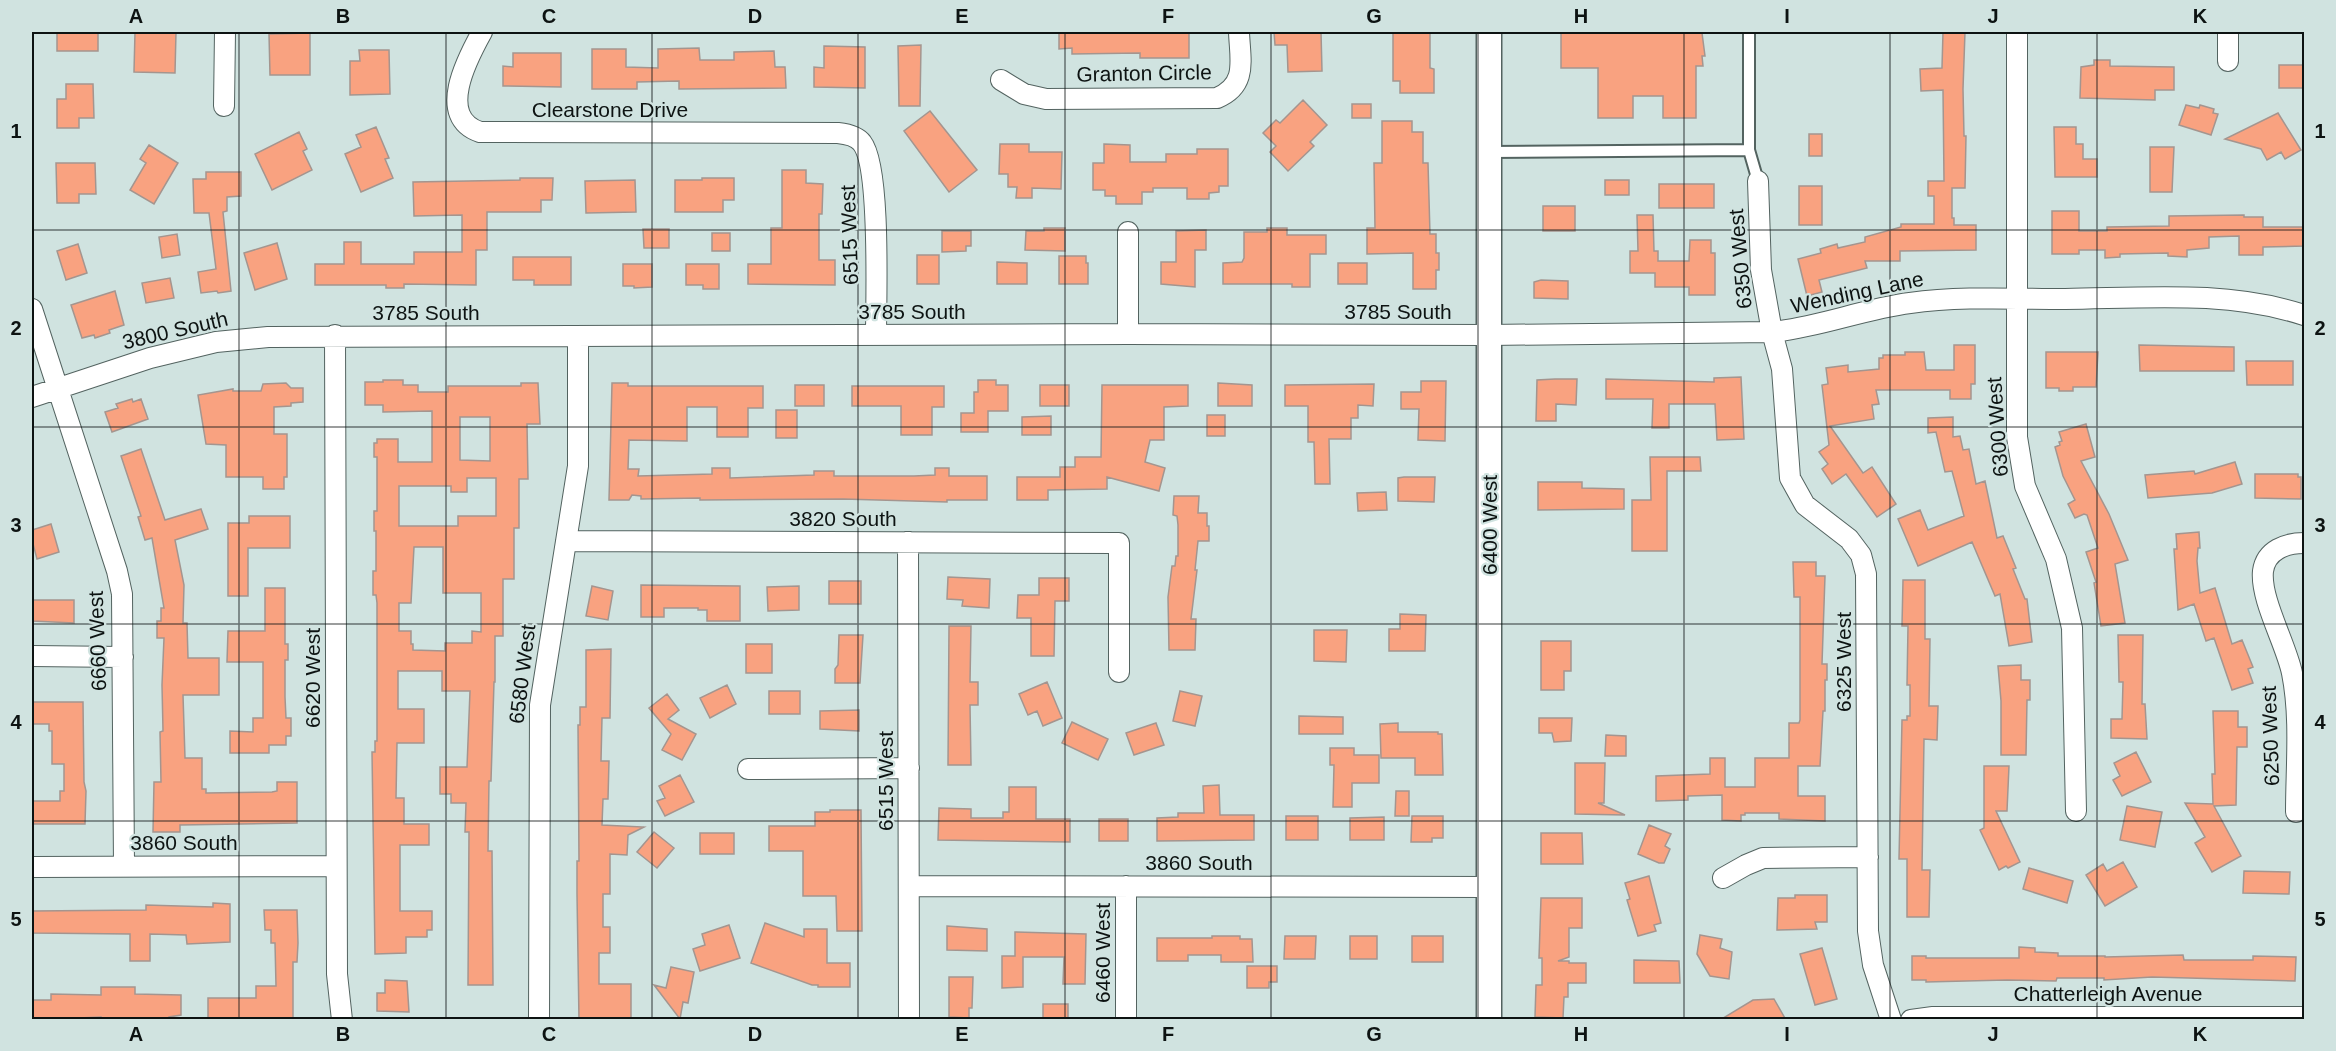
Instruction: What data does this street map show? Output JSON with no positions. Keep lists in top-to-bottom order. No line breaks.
{"streets":{"street":["Granton Circle","Clearstone Drive","6515 West","6350 West","Wending Lane","3785 South","3800 South","6300 West","3820 South","6400 West","6660 West","6325 West","6580 West","6620 West","6250 West","3860 South","6460 West","Chatterleigh Avenue"]},"crossings":[["Clearstone Drive","6515 West"],["6515 West","3785 South"],["6515 West","3820 South"],["6515 West","3860 South"],["6350 West","Wending Lane"],["6350 West","6325 West"],["Wending Lane","3785 South"],["Wending Lane","6300 West"],["Wending Lane","6400 West"],["Wending Lane","6325 West"],["3785 South","3800 South"],["3785 South","6400 West"],["3785 South","6580 West"],["3785 South","6620 West"],["3800 South","6660 West"],["3800 South","6620 West"],["3820 South","6580 West"],["6400 West","3860 South"],["6660 West","3860 South"],["6620 West","3860 South"],["3860 South","6460 West"]],"grid":{"columns":["A","B","C","D","E","F","G","H","I","J","K"],"rows":["1","2","3","4","5"]}}
